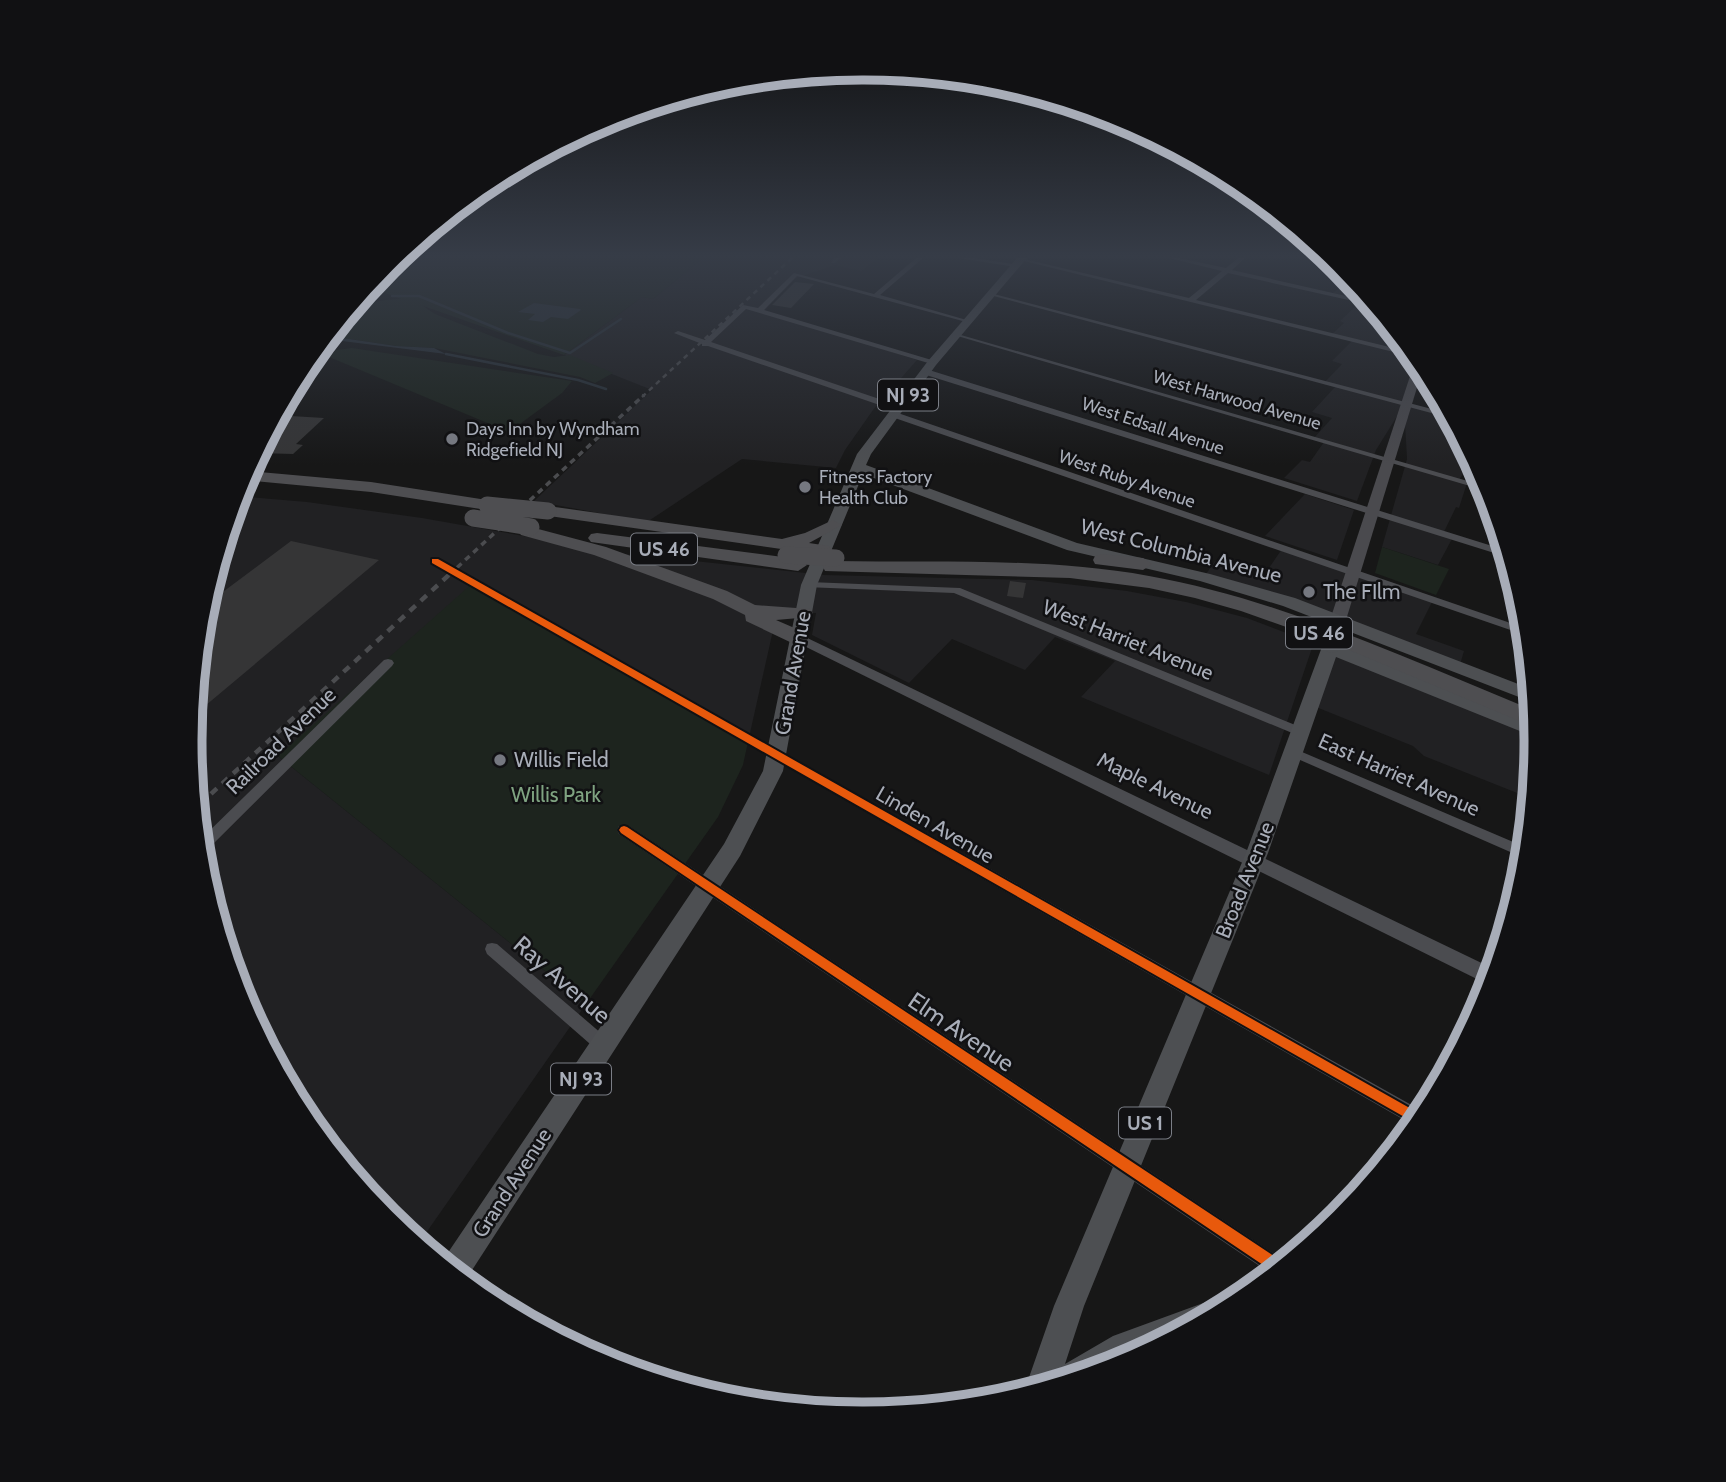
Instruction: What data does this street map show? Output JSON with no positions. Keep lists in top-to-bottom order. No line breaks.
{"streets":{"highway":["US 46"],"main road":["NJ 93","West Columbia Avenue","Grand Avenue","Broad Avenue","US 1"],"street":["West Harwood Avenue","West Edsall Avenue","West Ruby Avenue","West Harriet Avenue","Railroad Avenue","East Harriet Avenue","Maple Avenue","Linden Avenue","Ray Avenue","Elm Avenue"]},"crossings":[["West Harwood Avenue","Grand Avenue"],["West Harwood Avenue","Broad Avenue"],["West Edsall Avenue","Grand Avenue"],["West Edsall Avenue","Broad Avenue"],["West Ruby Avenue","Grand Avenue"],["West Ruby Avenue","Broad Avenue"],["US 46","Grand Avenue"],["West Columbia Avenue","Grand Avenue"],["West Columbia Avenue","Broad Avenue"],["West Harriet Avenue","Grand Avenue"],["West Harriet Avenue","Broad Avenue"],["Grand Avenue","Maple Avenue"],["Grand Avenue","Linden Avenue"],["Grand Avenue","Ray Avenue"],["Grand Avenue","Elm Avenue"],["East Harriet Avenue","Broad Avenue"],["Maple Avenue","Broad Avenue"],["Linden Avenue","Broad Avenue"],["Broad Avenue","Elm Avenue"]],"parks":["Willis Park"],"places":["Days Inn by Wyndham Ridgefield NJ","Fitness Factory Health Club","The FIlm","Willis Field"]}
